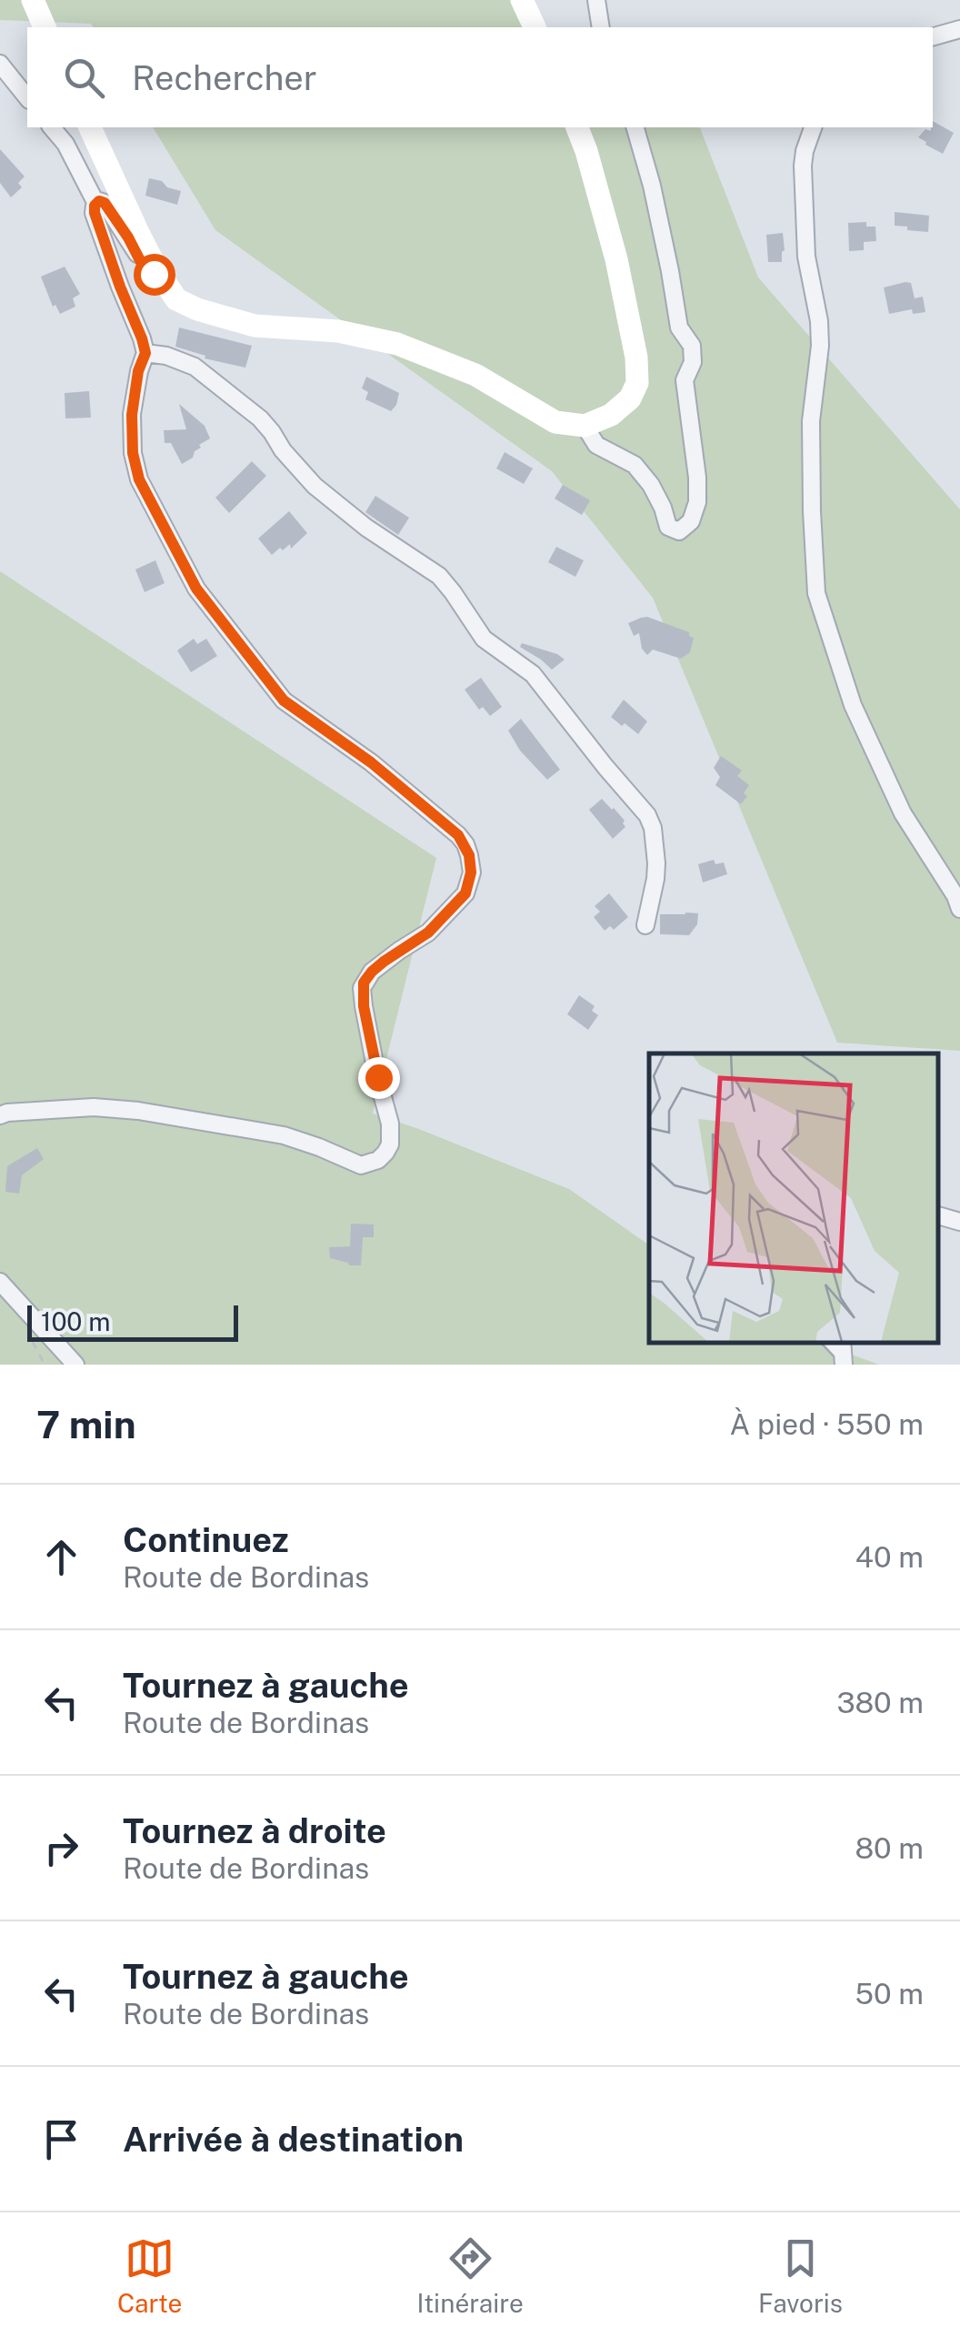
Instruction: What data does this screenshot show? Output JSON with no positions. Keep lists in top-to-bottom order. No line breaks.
{"scale_bar":"100 m","page":{"search":"Rechercher","scale":"100 m","heading":["7 min","À pied · 550 m"],"list":[["Continuez","Route de Bordinas","40 m"],["Tournez à gauche","Route de Bordinas","380 m"],["Tournez à droite","Route de Bordinas","80 m"],["Tournez à gauche","Route de Bordinas","50 m"],"Arrivée à destination"],"nav":["Carte","Itinéraire","Favoris"]}}
